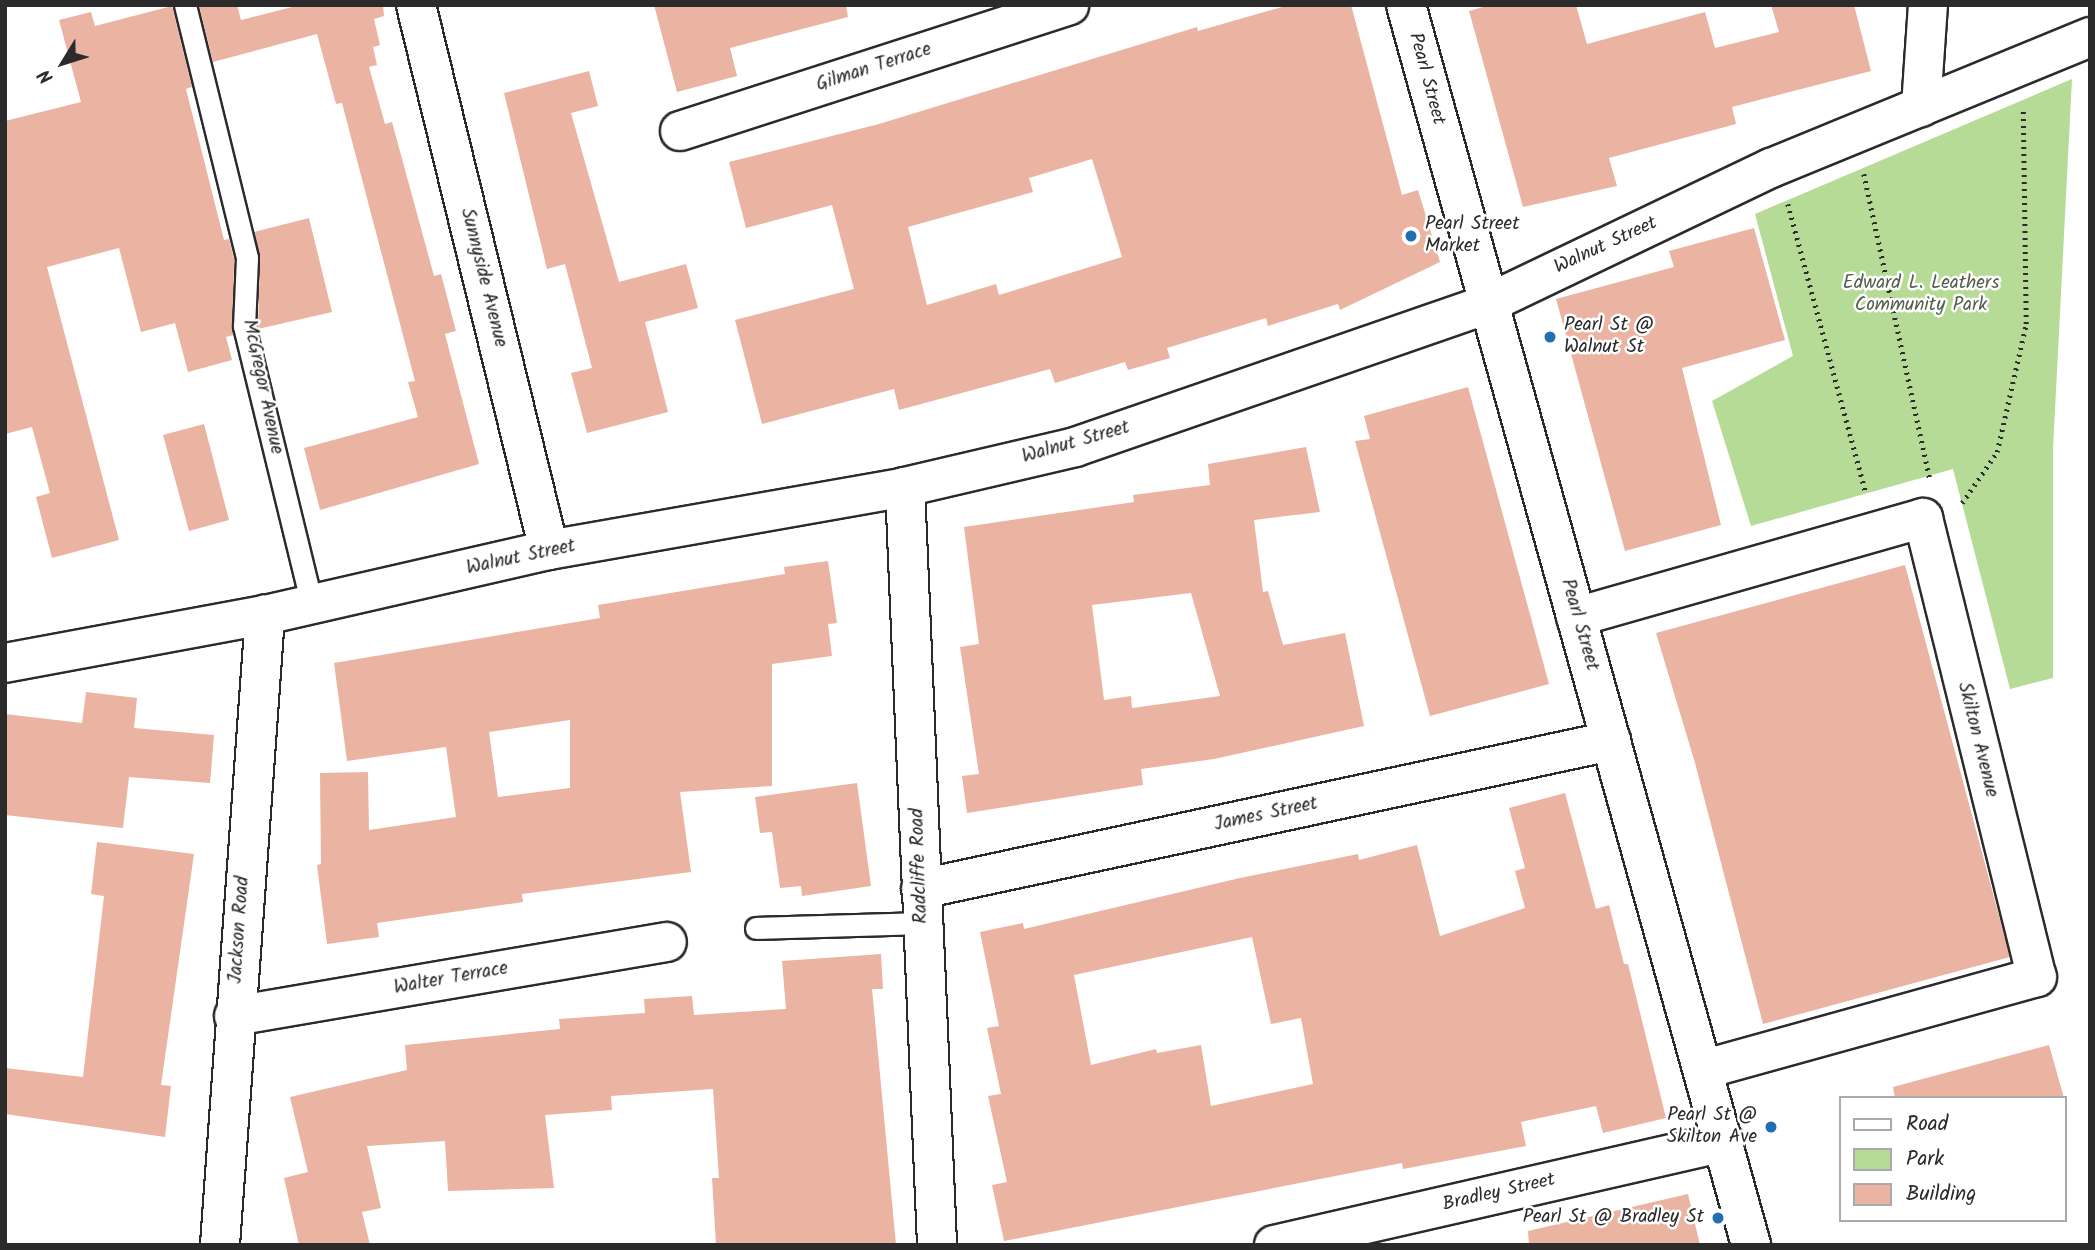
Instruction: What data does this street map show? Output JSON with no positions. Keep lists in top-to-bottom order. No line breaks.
{"streets":{"street":["Gilman Terrace","Pearl Street","Walnut Street","Sunnyside Avenue","Skilton Avenue","James Street","Radcliffe Road","Jackson Road","Walter Terrace","Bradley Street"],"lane":["McGregor Avenue"]},"crossings":[["Pearl Street","Walnut Street"],["Pearl Street","Skilton Avenue"],["Pearl Street","James Street"],["Pearl Street","Bradley Street"],["Walnut Street","Sunnyside Avenue"],["Walnut Street","McGregor Avenue"],["Walnut Street","Radcliffe Road"],["Walnut Street","Jackson Road"],["James Street","Radcliffe Road"],["Jackson Road","Walter Terrace"]],"parks":["Edward L. Leathers Community Park"],"places":["Pearl Street Market","Pearl St @ Walnut St","Pearl St @ Skilton Ave","Pearl St @ Bradley St"],"legend":["Road","Park","Building"],"north":"bottom left"}
